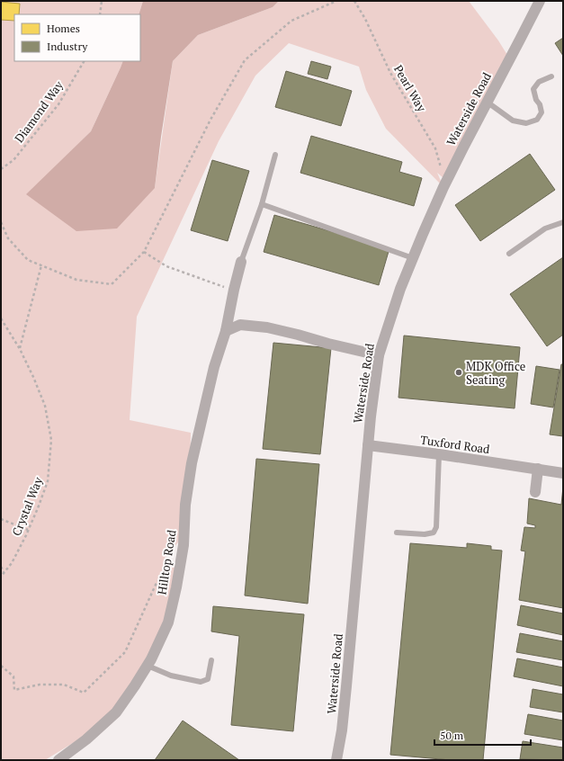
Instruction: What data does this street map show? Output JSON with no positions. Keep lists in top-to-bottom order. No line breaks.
{"streets":{"street":["Waterside Road","Tuxford Road","Hilltop Road"],"path":["Pearl Way","Diamond Way","Crystal Way"]},"crossings":[["Pearl Way","Waterside Road"],["Waterside Road","Tuxford Road"]],"places":["MDK Office Seating"],"legend":["Homes","Industry"],"scale_bar":"50 m"}
